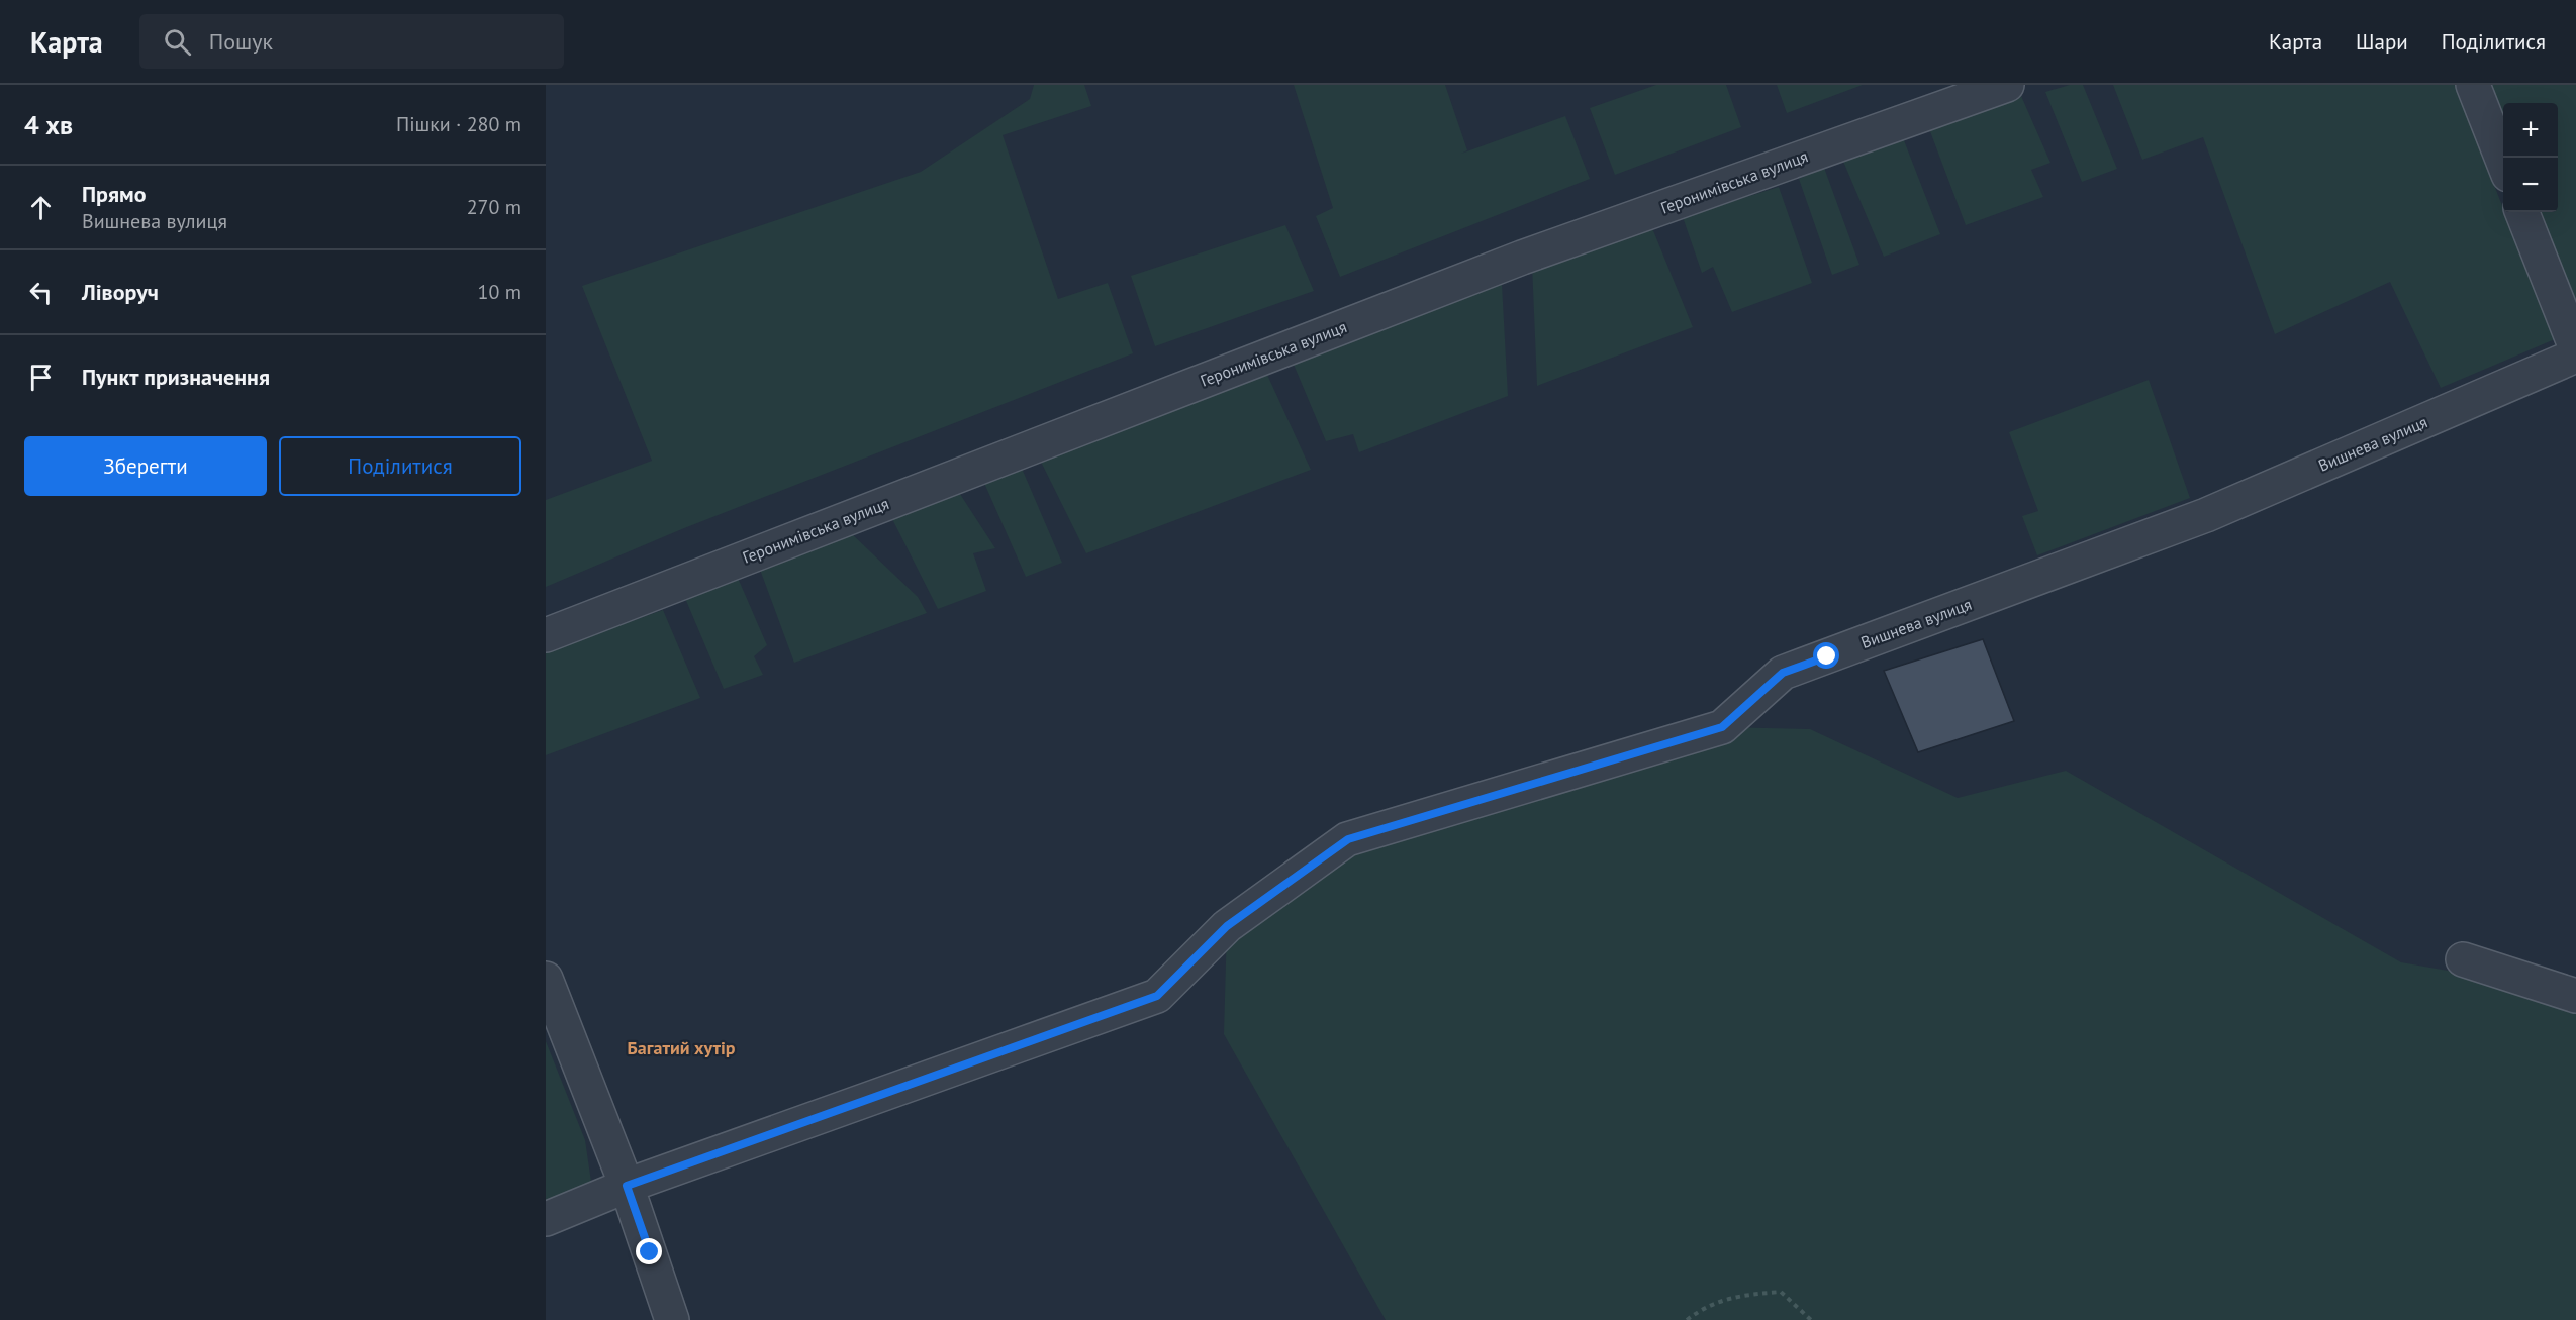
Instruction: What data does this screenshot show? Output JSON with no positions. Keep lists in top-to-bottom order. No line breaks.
{"streets":{"street":["Геронимівська вулиця","Вишнева вулиця"]},"districts":["Багатий хутір"],"page":{"header":"Карта","search":"Пошук","nav":["Карта","Шари","Поділитися"],"heading":["4 хв","Пішки · 280 m"],"map_buttons":["+","−"],"list":[["Прямо","Вишнева вулиця","270 m"],["Ліворуч","10 m"],"Пункт призначення"],"buttons":["Зберегти","Поділитися"]}}
